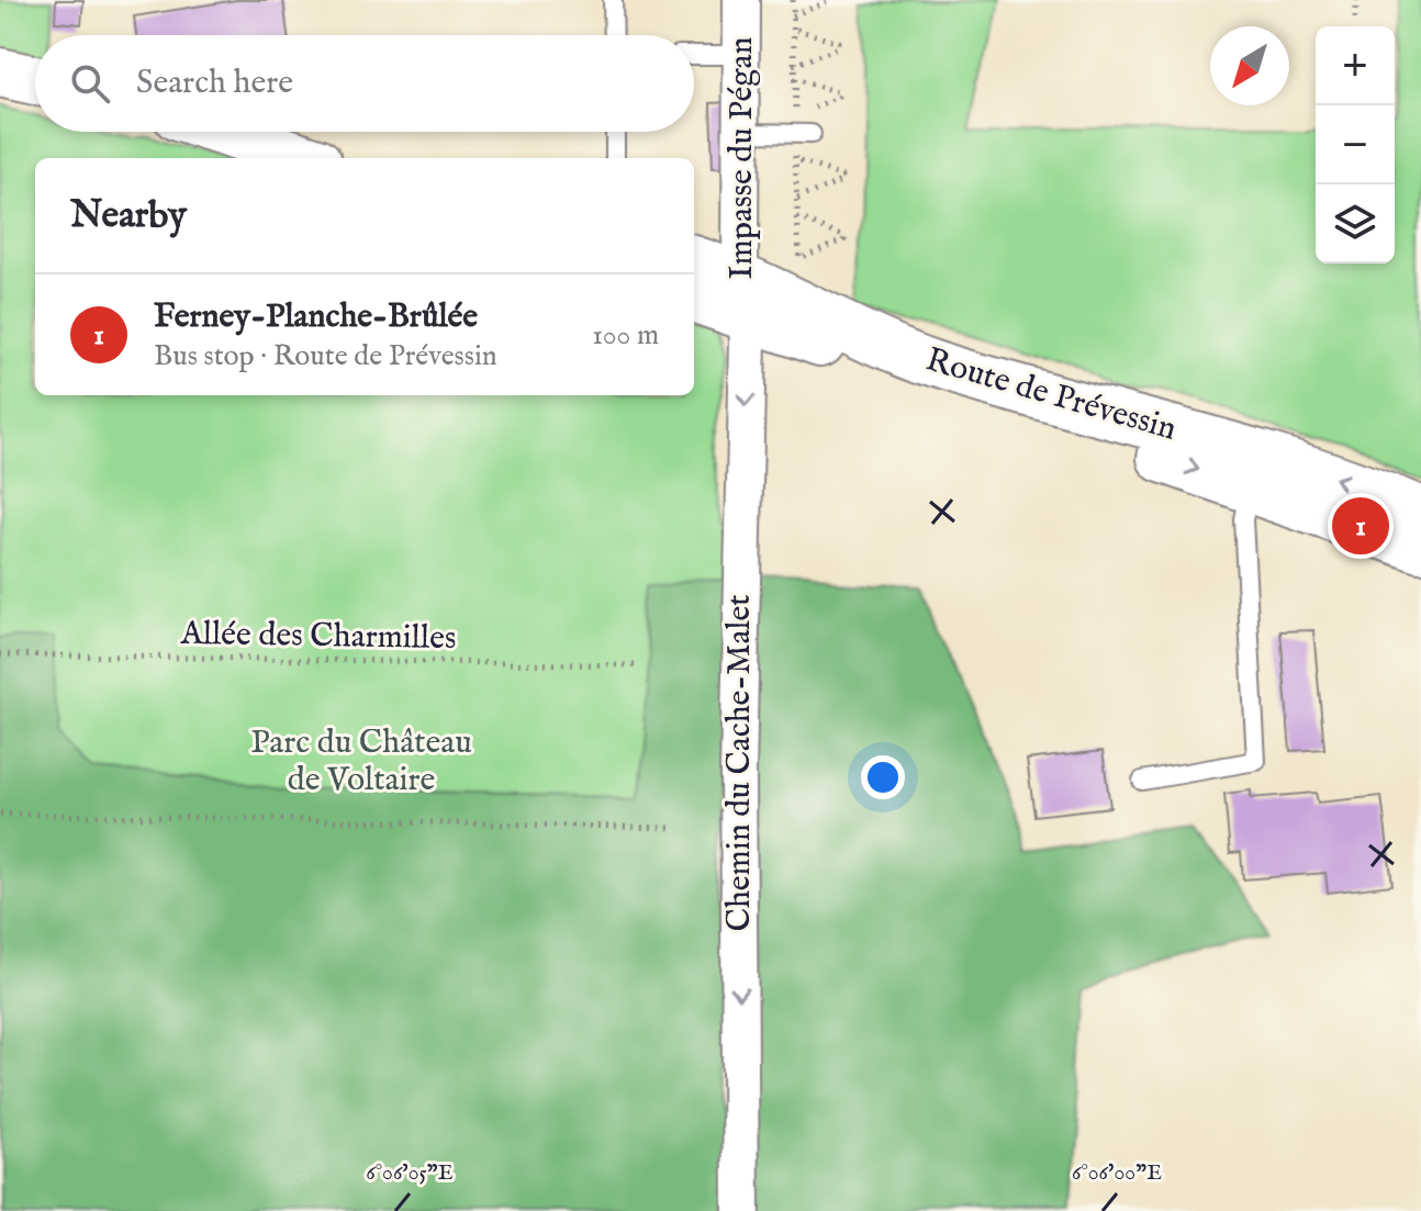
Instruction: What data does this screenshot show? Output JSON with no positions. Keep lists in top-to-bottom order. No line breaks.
{"streets":{"main road":["Route de Prévessin"],"street":["Impasse du Pégan","Chemin du Cache-Malet"],"path":["Allée des Charmilles"]},"crossings":[["Impasse du Pégan","Route de Prévessin"],["Impasse du Pégan","Chemin du Cache-Malet"],["Route de Prévessin","Chemin du Cache-Malet"]],"one_way":["Chemin du Cache-Malet"],"parks":["Parc du Château de Voltaire"],"north":"bottom left","page":{"map_buttons":["+","−"],"search":"Search here","heading":"Nearby","list":[{"mark":"1","name":"Ferney-Planche-Brûlée","note":"Bus stop · Route de Prévessin","value":"100 m"}],"pins":"1"},"coordinates":["6°06'05\"E","6°06'00\"E"]}
